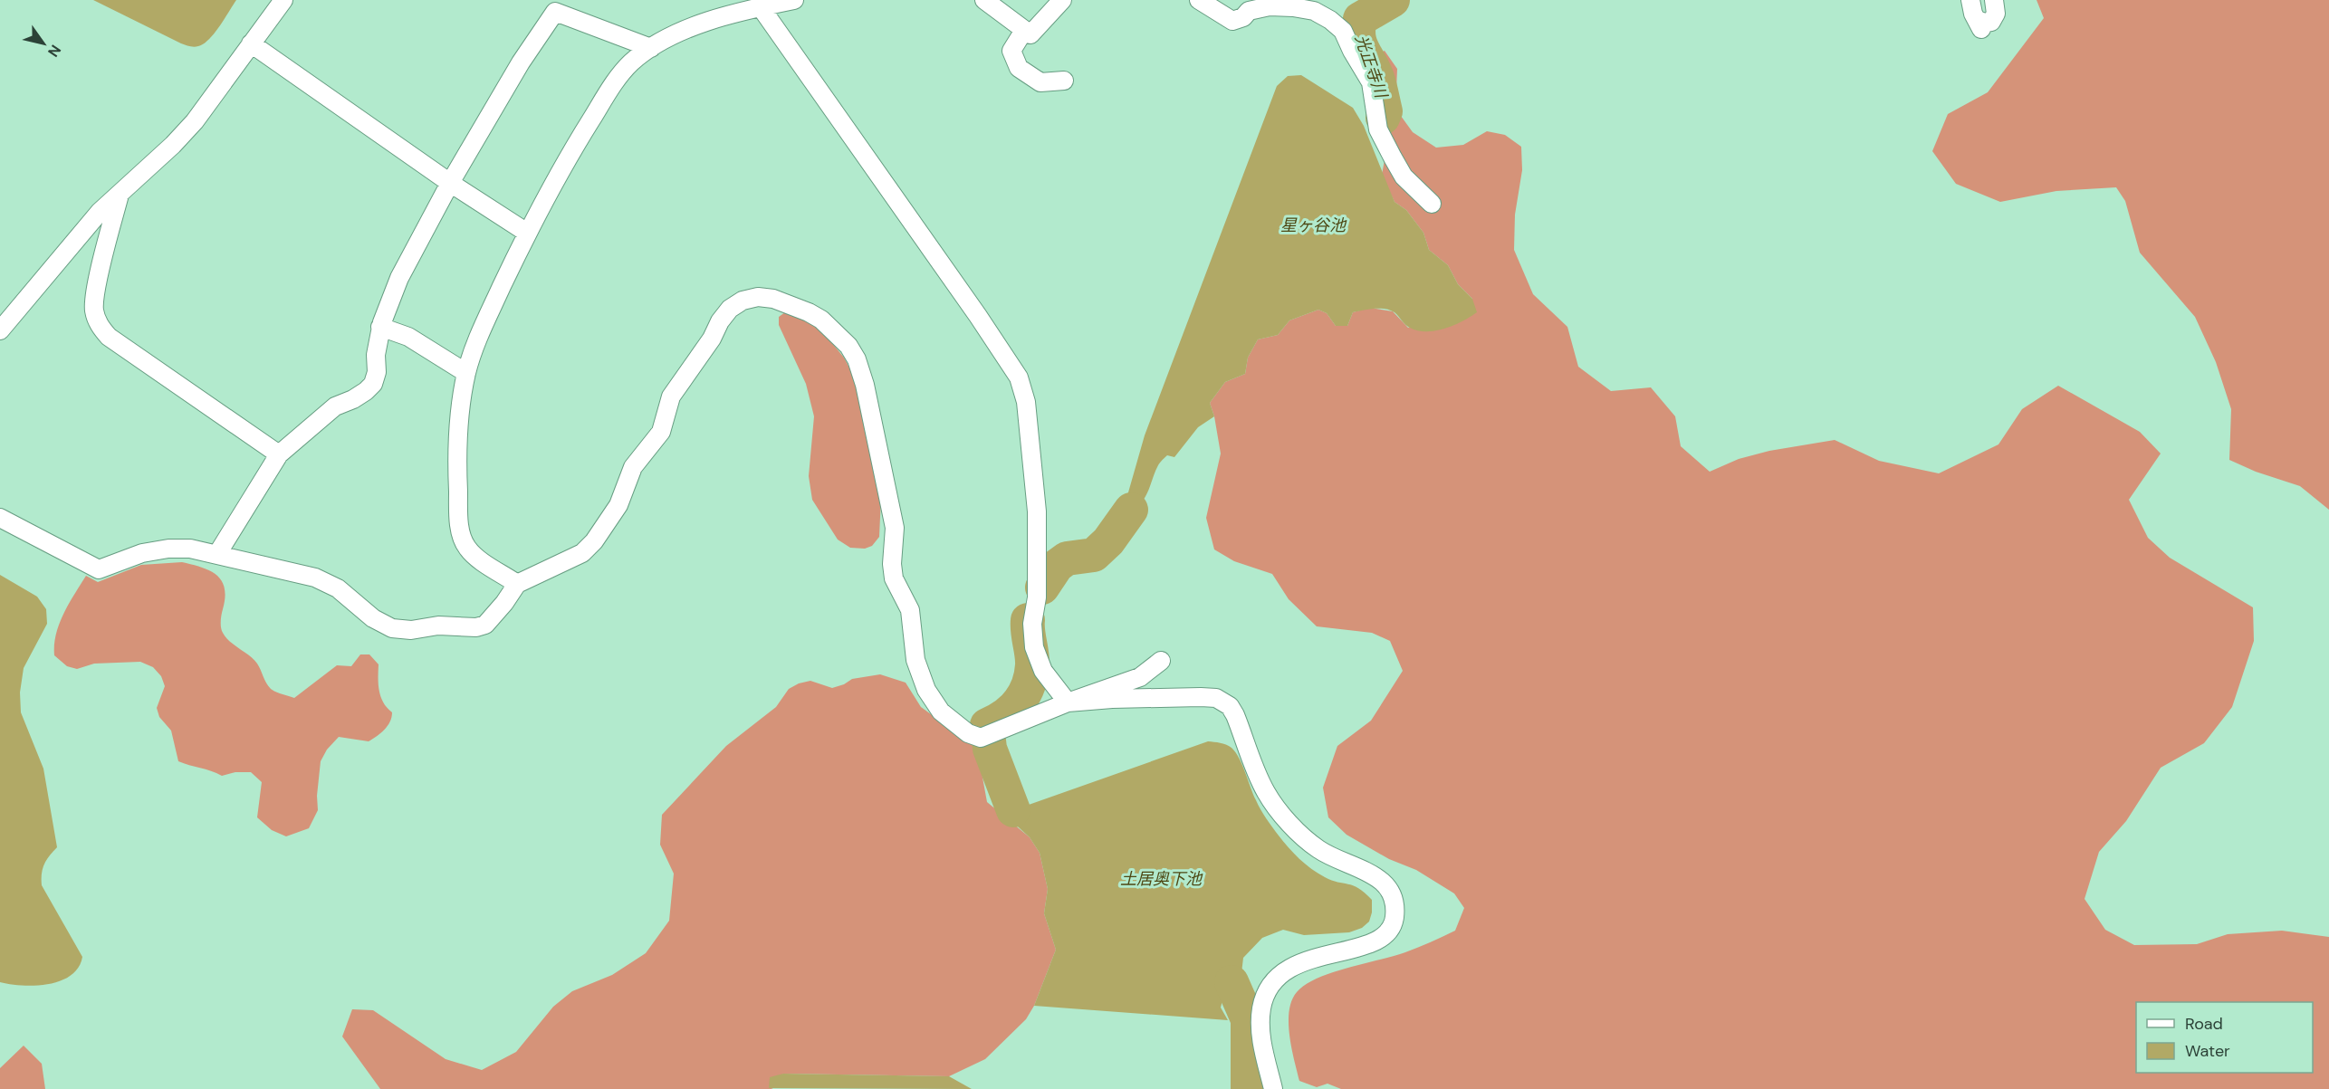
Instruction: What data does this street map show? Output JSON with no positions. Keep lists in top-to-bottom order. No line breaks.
{"water":["光正寺川","星ヶ谷池","土居奥下池"],"legend":["Road","Water"],"north":"bottom right"}
